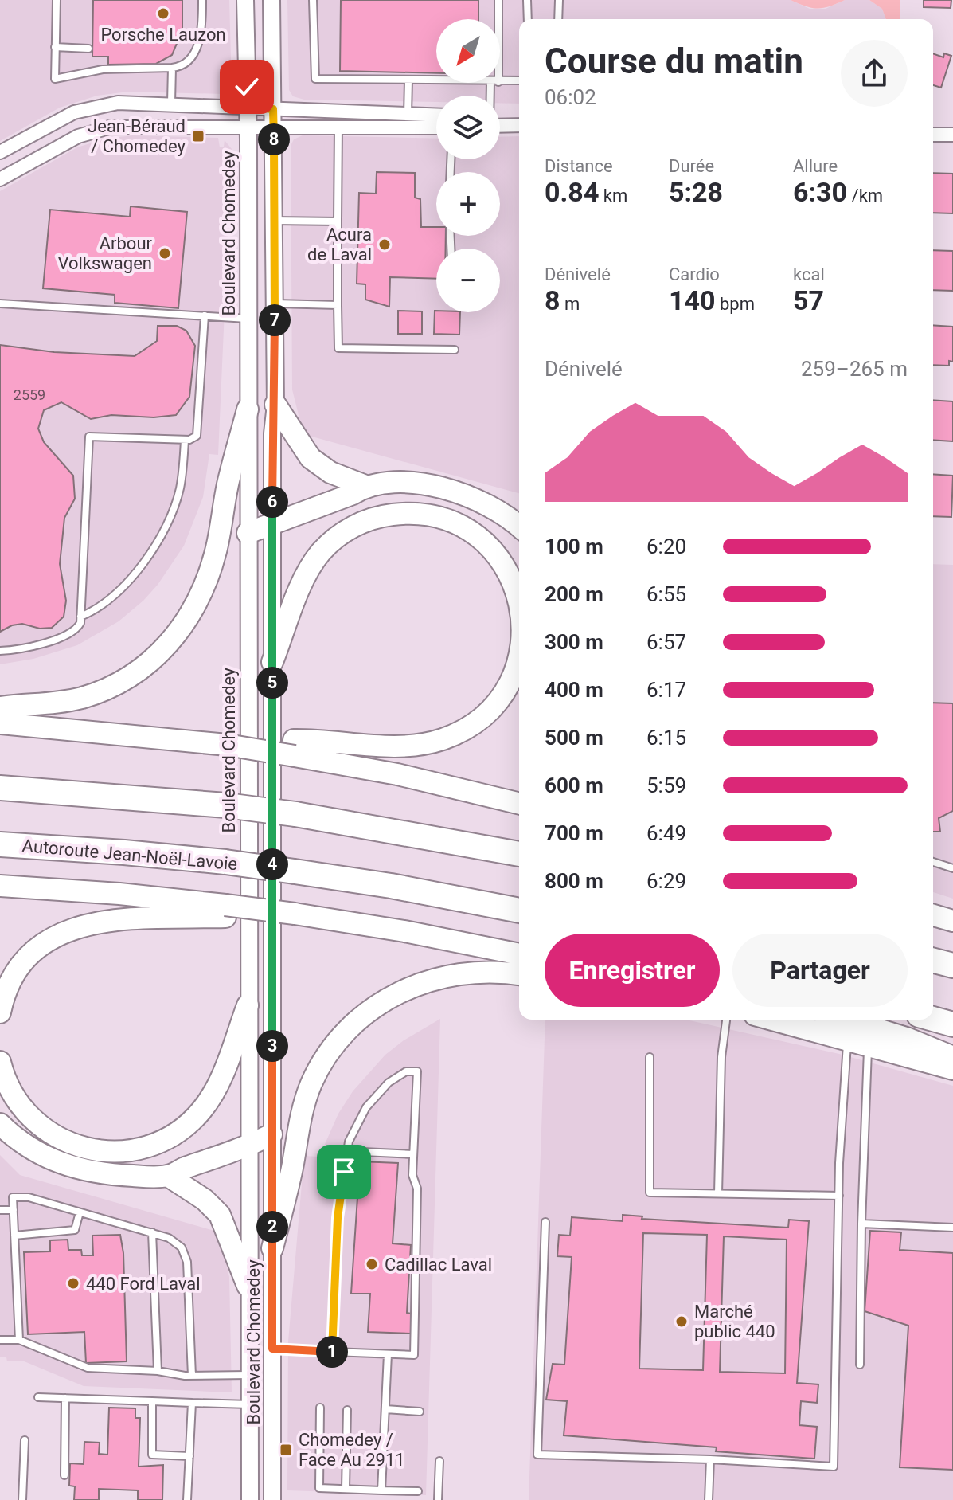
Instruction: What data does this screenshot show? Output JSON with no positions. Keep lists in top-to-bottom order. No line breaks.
{"streets":{"highway":["Autoroute Jean-Noël-Lavoie"],"street":["Boulevard Chomedey"]},"places":{"other":["Porsche Lauzon","Acura de Laval","Arbour Volkswagen","Cadillac Laval","440 Ford Laval","Marché public 440"],"transit":["Jean-Béraud / Chomedey","Chomedey / Face Au 2911"]},"house_numbers":["2559"],"north":"bottom left","page":{"map_buttons":["+","−"],"heading":["Course du matin","06:02"],"pins":["8","7","6","5","4","3","2","1"],"stats":[["Distance","0.84 km"],["Durée","5:28"],["Allure","6:30 /km"],["Dénivelé","8 m"],["Cardio","140 bpm"],["kcal","57"]],"chart":["Dénivelé","259–265 m"],"list":[{"name":"100 m","note":"6:20"},{"name":"200 m","note":"6:55"},{"name":"300 m","note":"6:57"},{"name":"400 m","note":"6:17"},{"name":"500 m","note":"6:15"},{"name":"600 m","note":"5:59"},{"name":"700 m","note":"6:49"},{"name":"800 m","note":"6:29"}],"buttons":["Enregistrer","Partager"]}}
